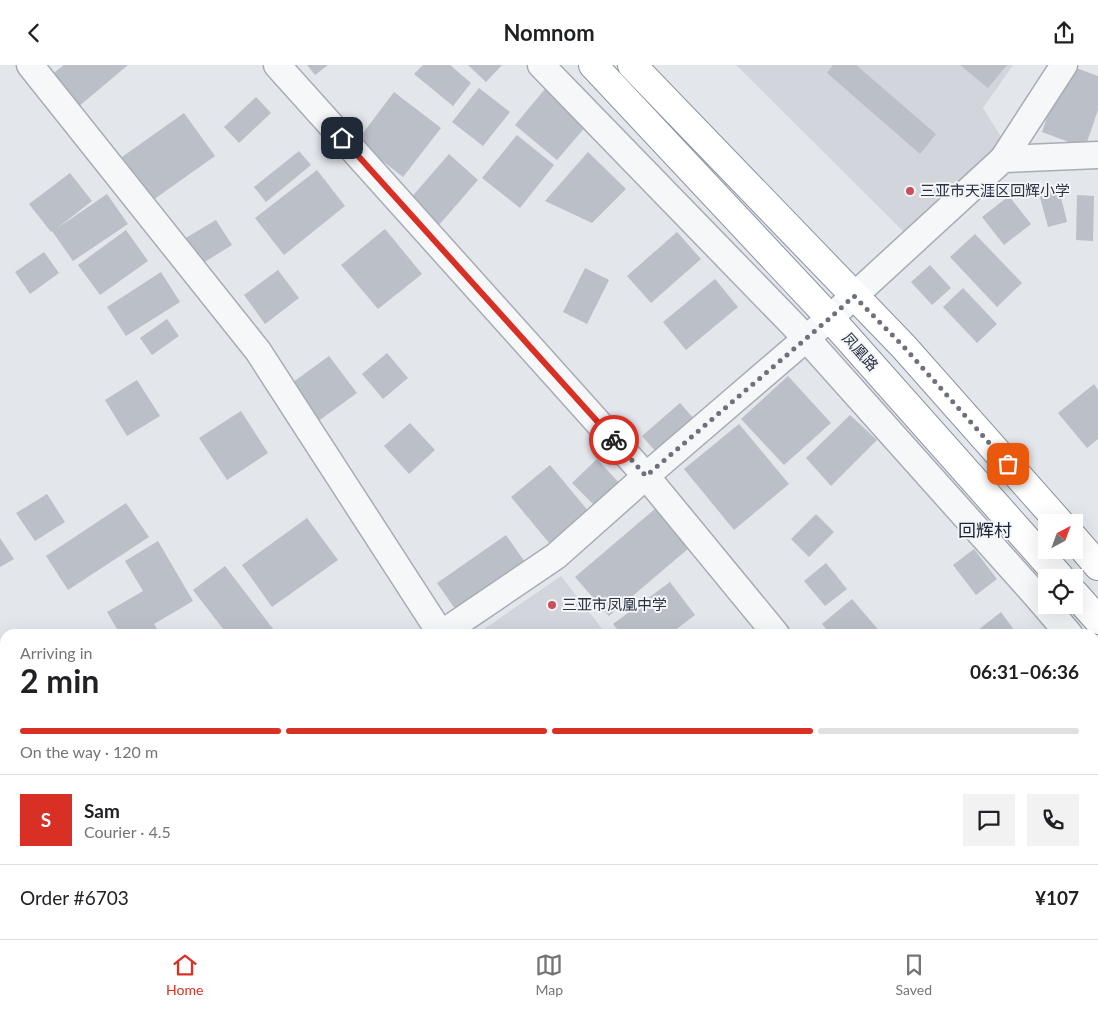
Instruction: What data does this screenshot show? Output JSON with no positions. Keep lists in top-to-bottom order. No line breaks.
{"streets":{"highway":["凤凰路"]},"districts":["回辉村"],"places":["三亚市天涯区回辉小学","三亚市凤凰中学"],"north":"top right","page":{"header":"Nomnom","heading":["2 min","Arriving in","06:31–06:36"],"panel":["Sam","Courier · 4.5","Order #6703","¥107"],"bar":"On the way · 120 m","round":"S","tabs":["Home","Map","Saved"]}}
